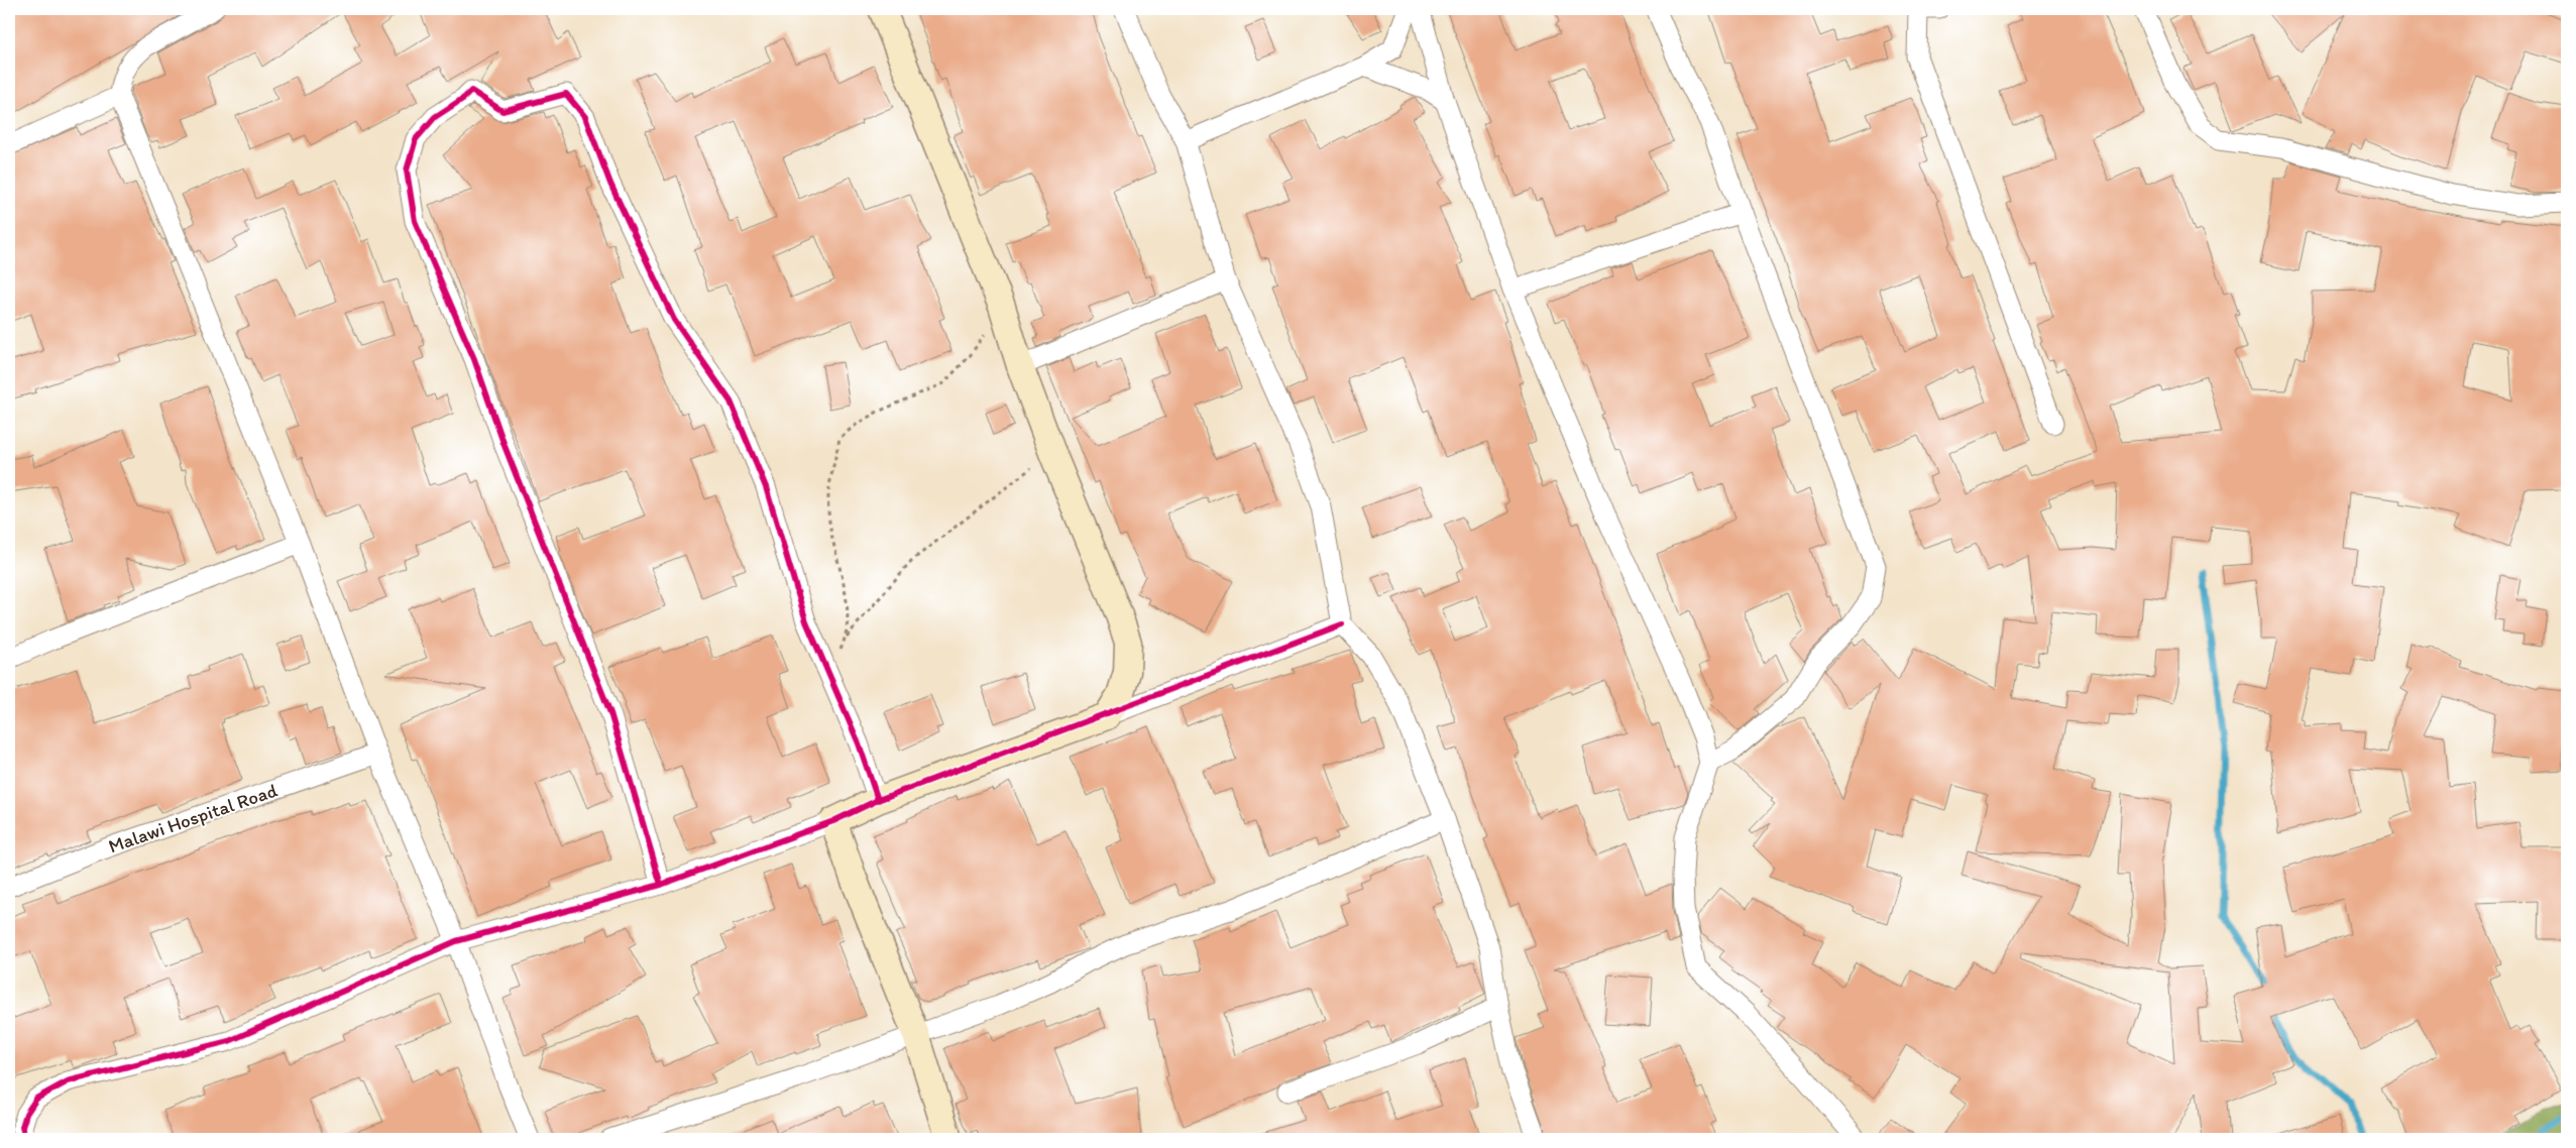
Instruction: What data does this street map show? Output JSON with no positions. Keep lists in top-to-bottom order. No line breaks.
{"streets":{"street":["Malawi Hospital Road"]}}
